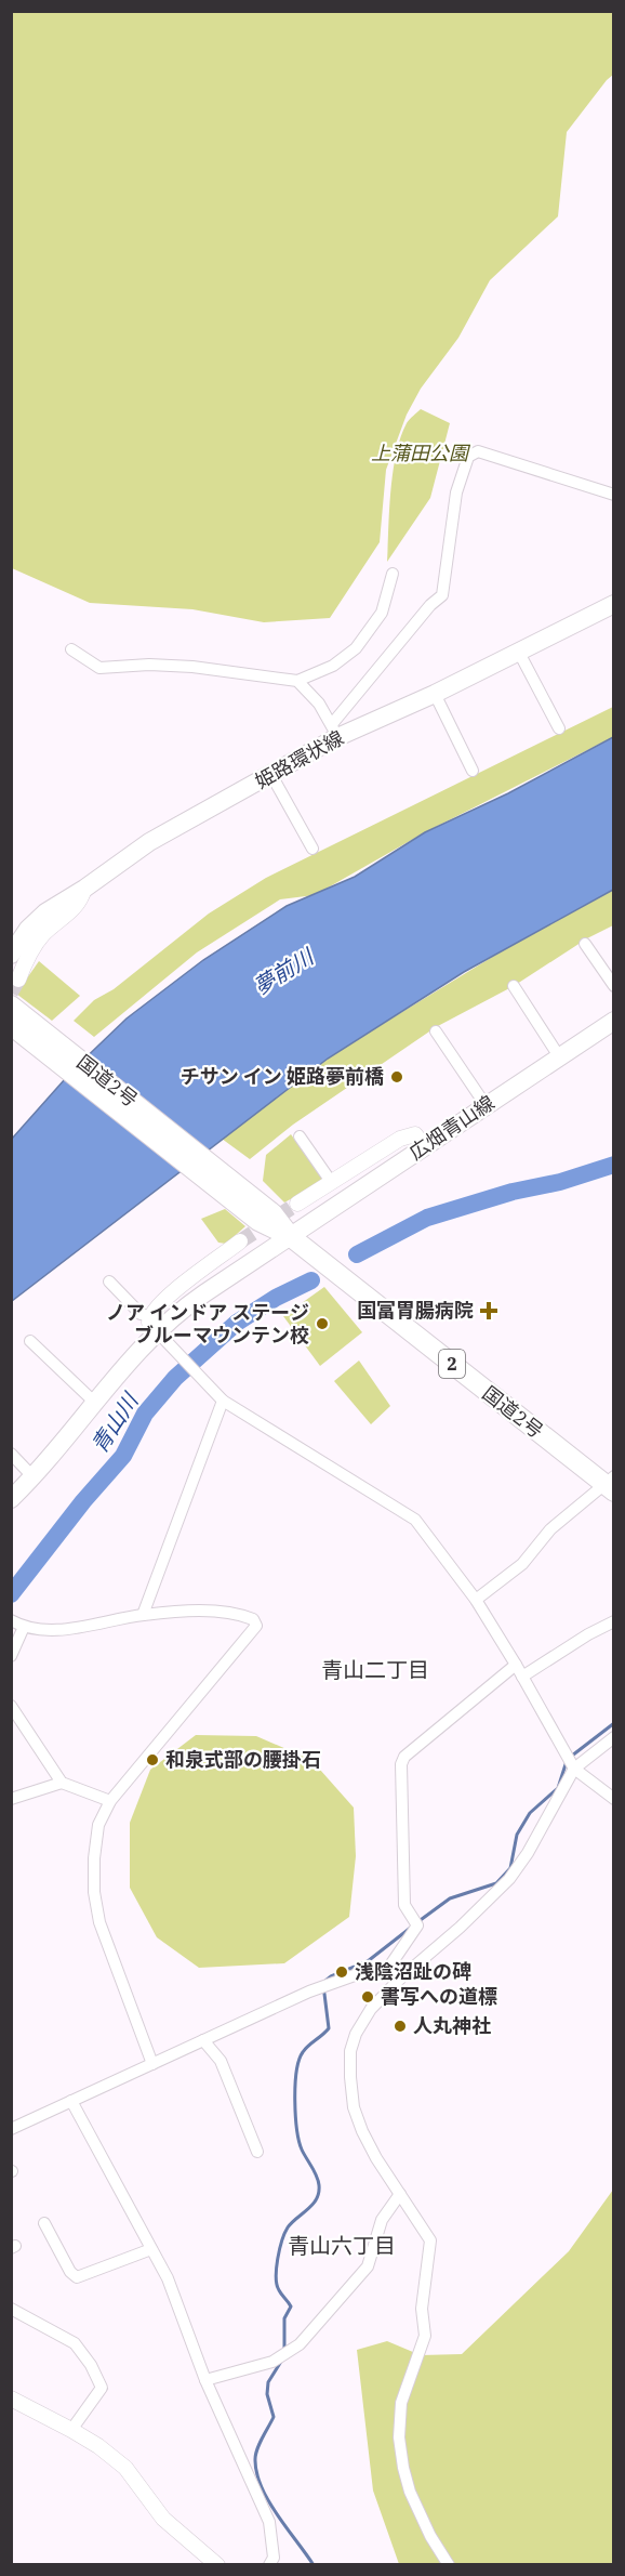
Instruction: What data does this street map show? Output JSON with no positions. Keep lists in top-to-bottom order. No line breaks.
{"streets":{"highway":["国道2号","2"],"main road":["姫路環状線","広畑青山線"]},"crossings":[["国道2号","広畑青山線"]],"districts":["青山二丁目","青山六丁目"],"water":["夢前川","青山川"],"parks":["上蒲田公園"],"places":{"other":["チサン イン 姫路夢前橋","ノア インドア ステージ ブルーマウンテン校","和泉式部の腰掛石","浅陰沼趾の碑","書写への道標","人丸神社"],"health":["国富胃腸病院"]}}
